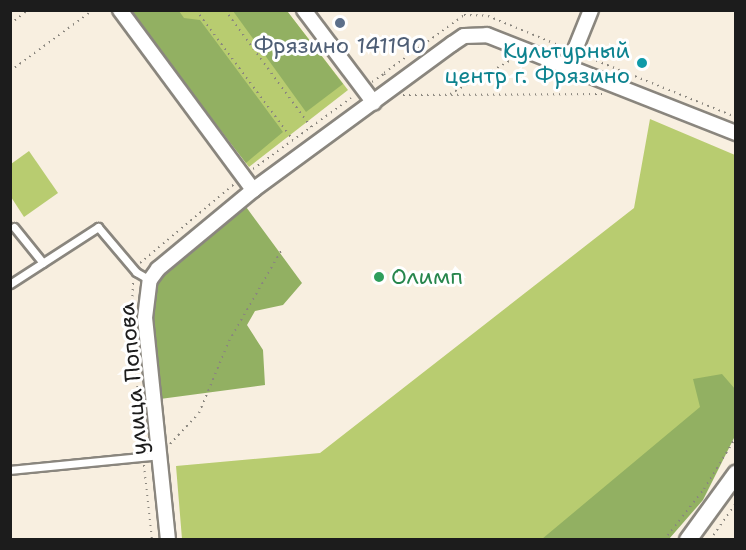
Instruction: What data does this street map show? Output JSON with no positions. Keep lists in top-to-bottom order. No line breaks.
{"streets":{"street":["улица Попова"]},"places":["Фрязино 141190","Культурный центр г. Фрязино","Олимп"]}
